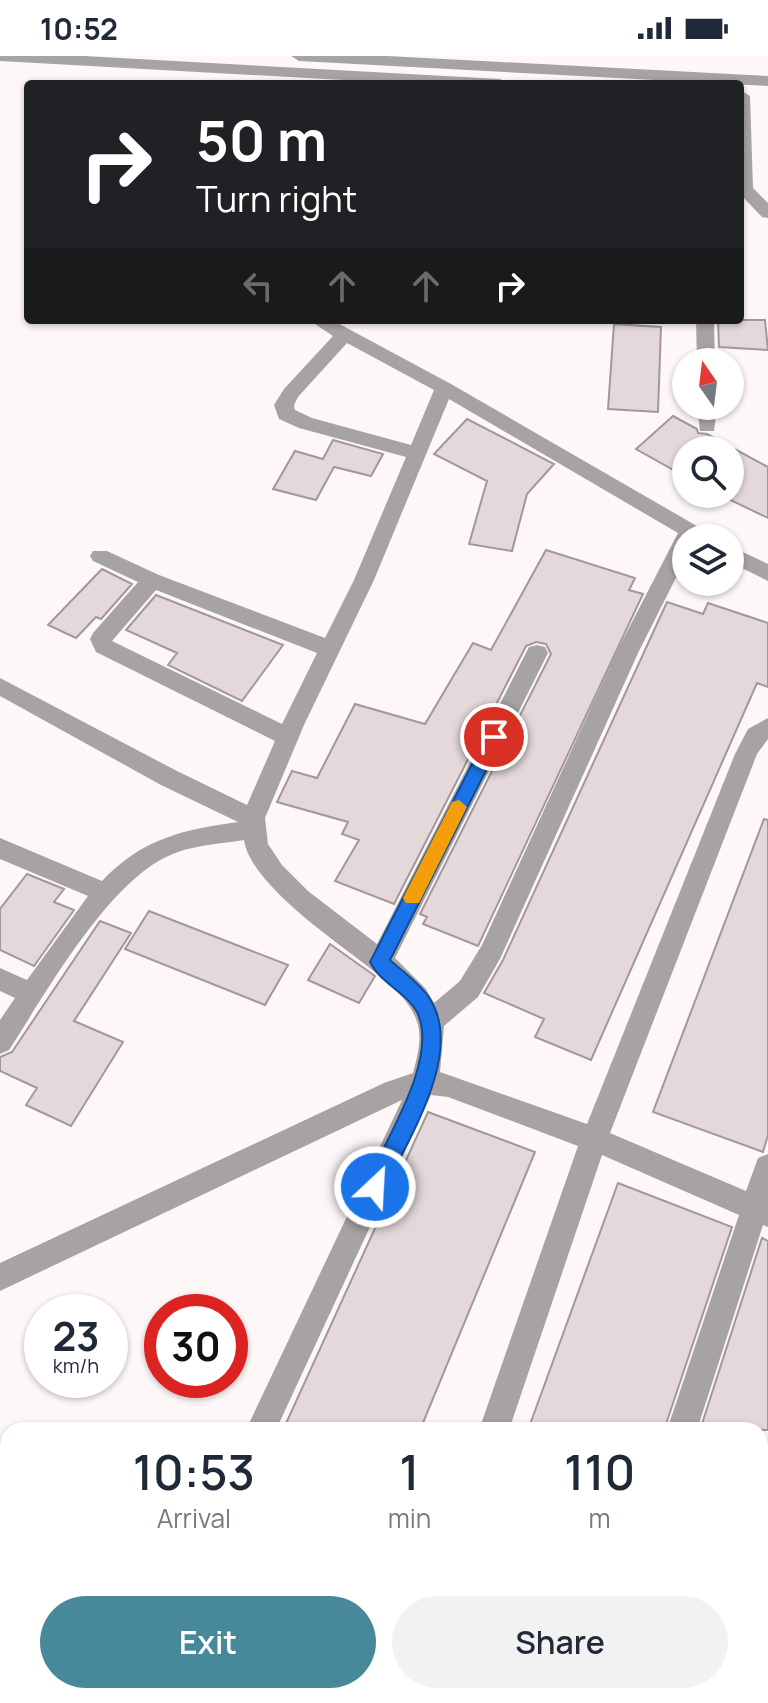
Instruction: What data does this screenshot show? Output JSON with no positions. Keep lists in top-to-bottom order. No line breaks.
{"north":"top","page":{"status":"10:52","turn":["50 m","Turn right"],"speed":"23 km/h","limit":"30","eta":["10:53","Arrival","1","min","110","m"],"buttons":["Exit","Share"]}}
